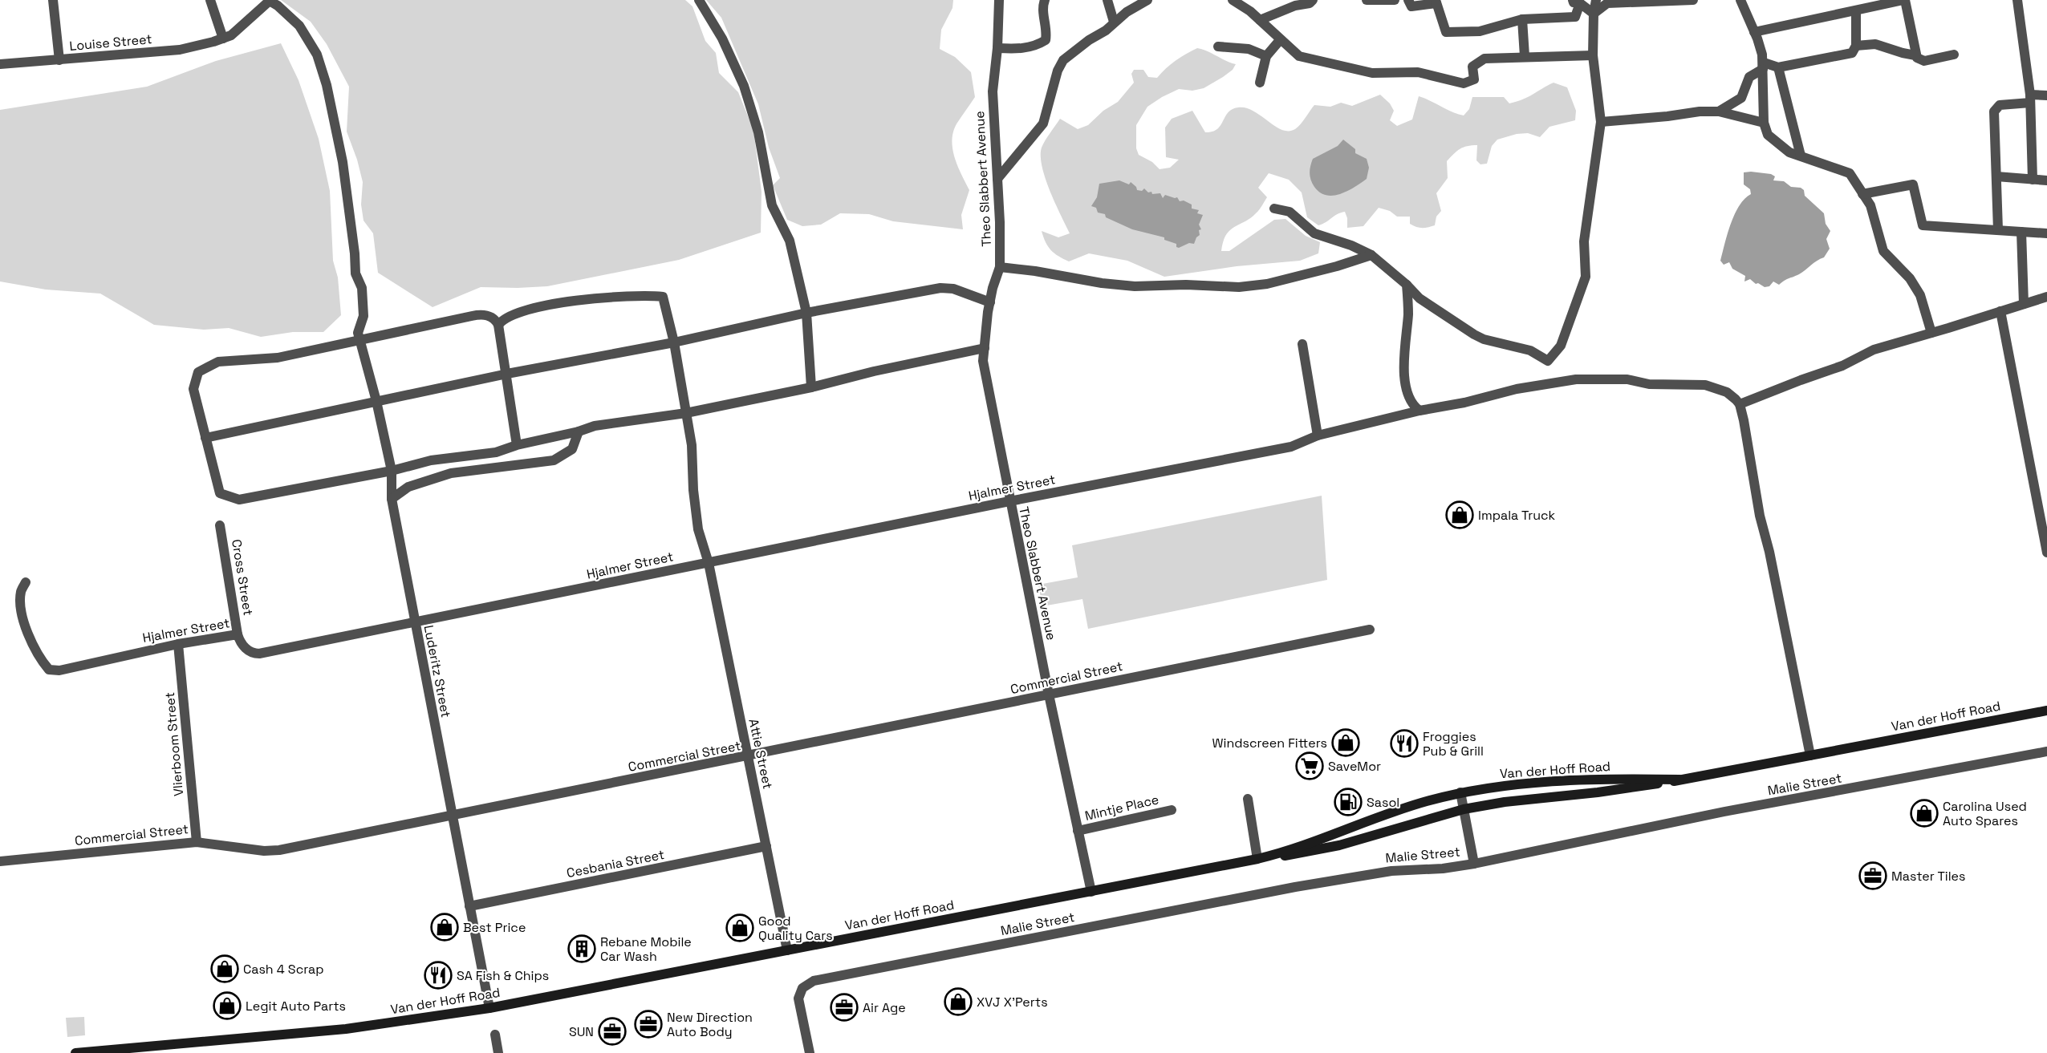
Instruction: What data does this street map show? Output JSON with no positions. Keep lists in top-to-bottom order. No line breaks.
{"streets":{"main road":["Van der Hoff Road"],"street":["Louise Street","Theo Slabbert Avenue","Hjalmer Street","Cross Street","Luderitz Street","Commercial Street","Vlierboom Street","Attie Street","Malie Street","Mintje Place","Cesbania Street"]},"crossings":[["Theo Slabbert Avenue","Hjalmer Street"],["Theo Slabbert Avenue","Commercial Street"],["Theo Slabbert Avenue","Van der Hoff Road"],["Theo Slabbert Avenue","Mintje Place"],["Hjalmer Street","Cross Street"],["Hjalmer Street","Luderitz Street"],["Hjalmer Street","Vlierboom Street"],["Hjalmer Street","Attie Street"],["Luderitz Street","Commercial Street"],["Luderitz Street","Van der Hoff Road"],["Luderitz Street","Cesbania Street"],["Commercial Street","Vlierboom Street"],["Commercial Street","Attie Street"],["Van der Hoff Road","Attie Street"],["Attie Street","Cesbania Street"]],"places":{"shop":["Impala Truck","Windscreen Fitters","Carolina Used Auto Spares","Best Price","Good Quality Cars","Cash 4 Scrap","XVJ X'Perts","Legit Auto Parts"],"restaurant":["Froggies Pub & Grill","SA Fish & Chips"],"supermarket":["SaveMor"],"fuel station":["Sasol"],"office":["Master Tiles","Air Age","New Direction Auto Body","SUN"],"building":["Rebane Mobile Car Wash"]}}
